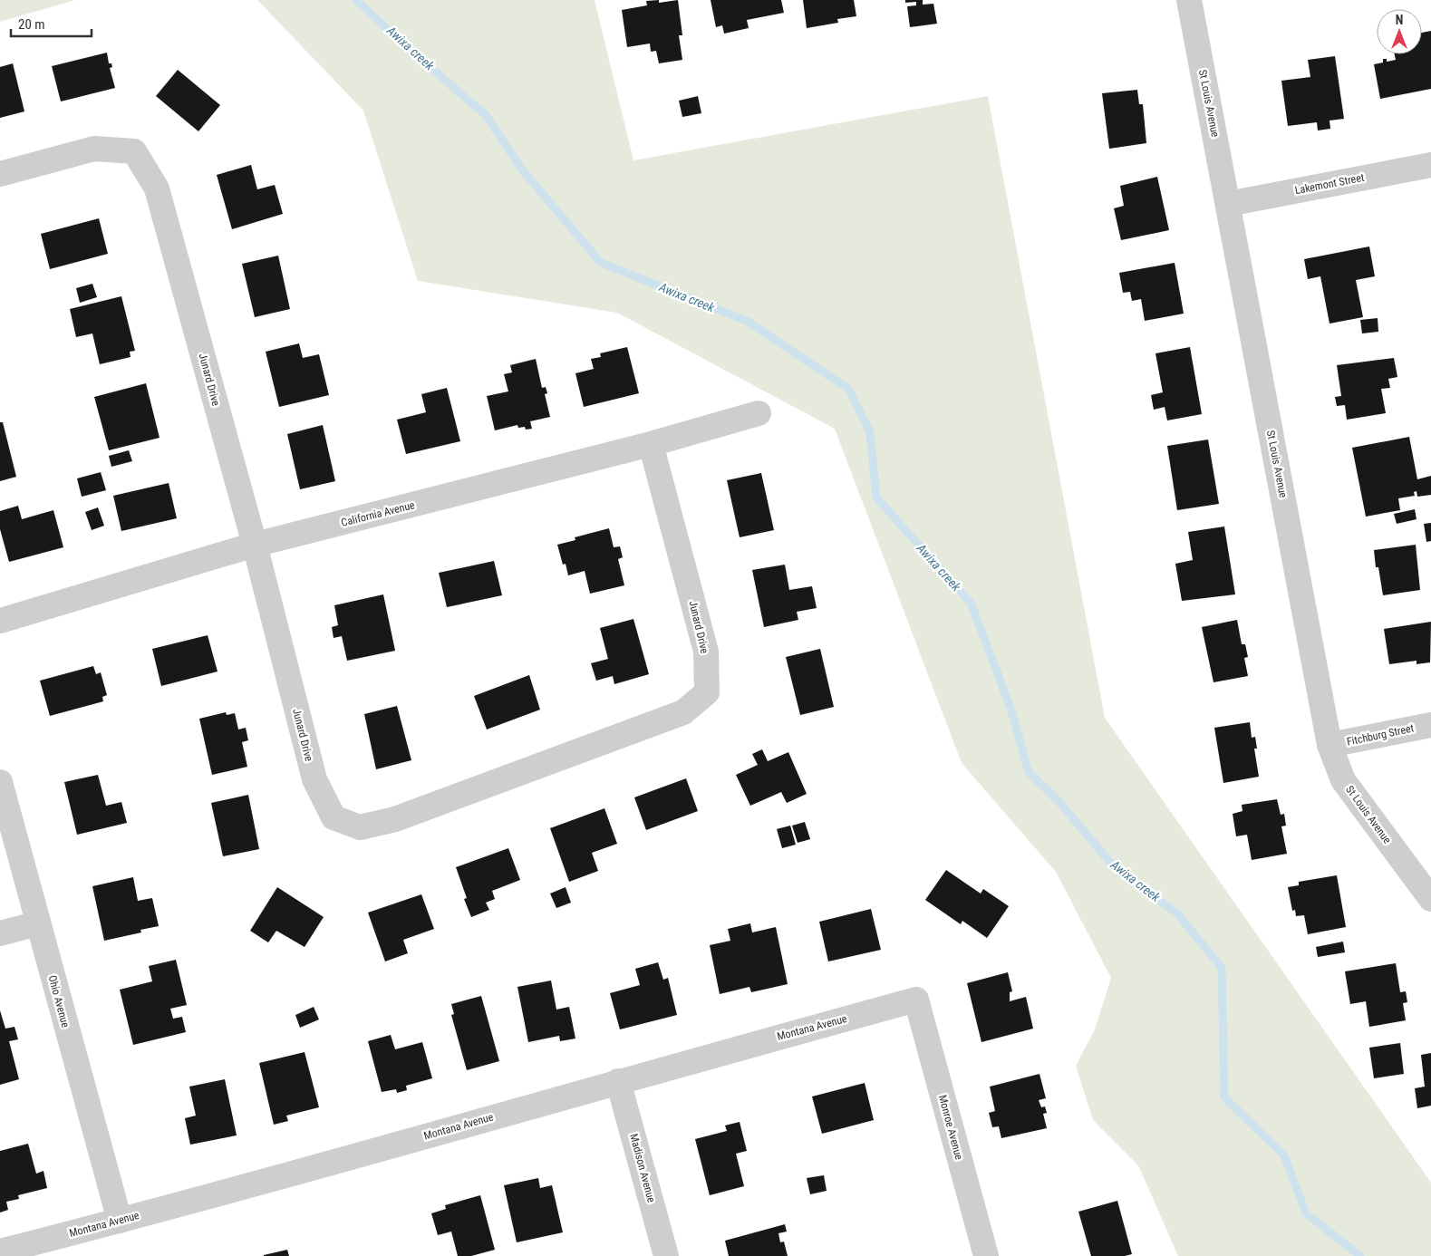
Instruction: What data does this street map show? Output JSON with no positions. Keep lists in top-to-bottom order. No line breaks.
{"streets":{"street":["St Louis Avenue","Lakemont Street","Junard Drive","California Avenue","Fitchburg Street","Ohio Avenue","Montana Avenue","Monroe Avenue","Madison Avenue"]},"crossings":[["St Louis Avenue","Lakemont Street"],["St Louis Avenue","Fitchburg Street"],["Junard Drive","California Avenue"],["Ohio Avenue","Montana Avenue"],["Montana Avenue","Monroe Avenue"],["Montana Avenue","Madison Avenue"]],"water":["Awixa creek"],"scale_bar":"20 m","north":"top"}
